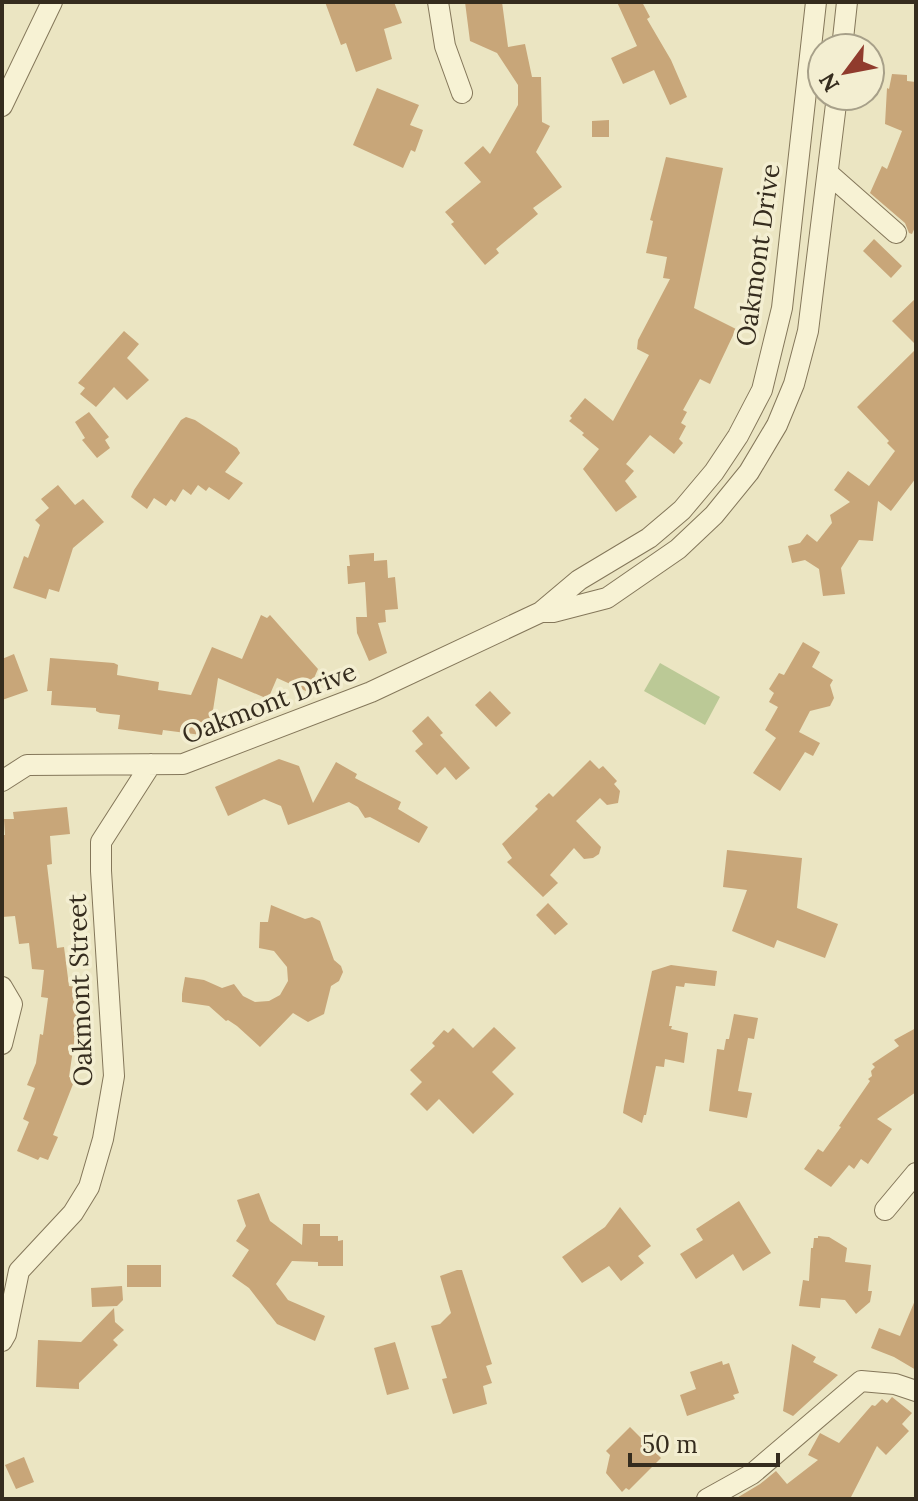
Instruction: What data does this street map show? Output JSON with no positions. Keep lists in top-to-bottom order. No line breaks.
{"streets":{"street":["Oakmont Drive","Oakmont Street"]},"crossings":[["Oakmont Drive","Oakmont Street"]],"scale_bar":"50 m","north":"bottom left"}
